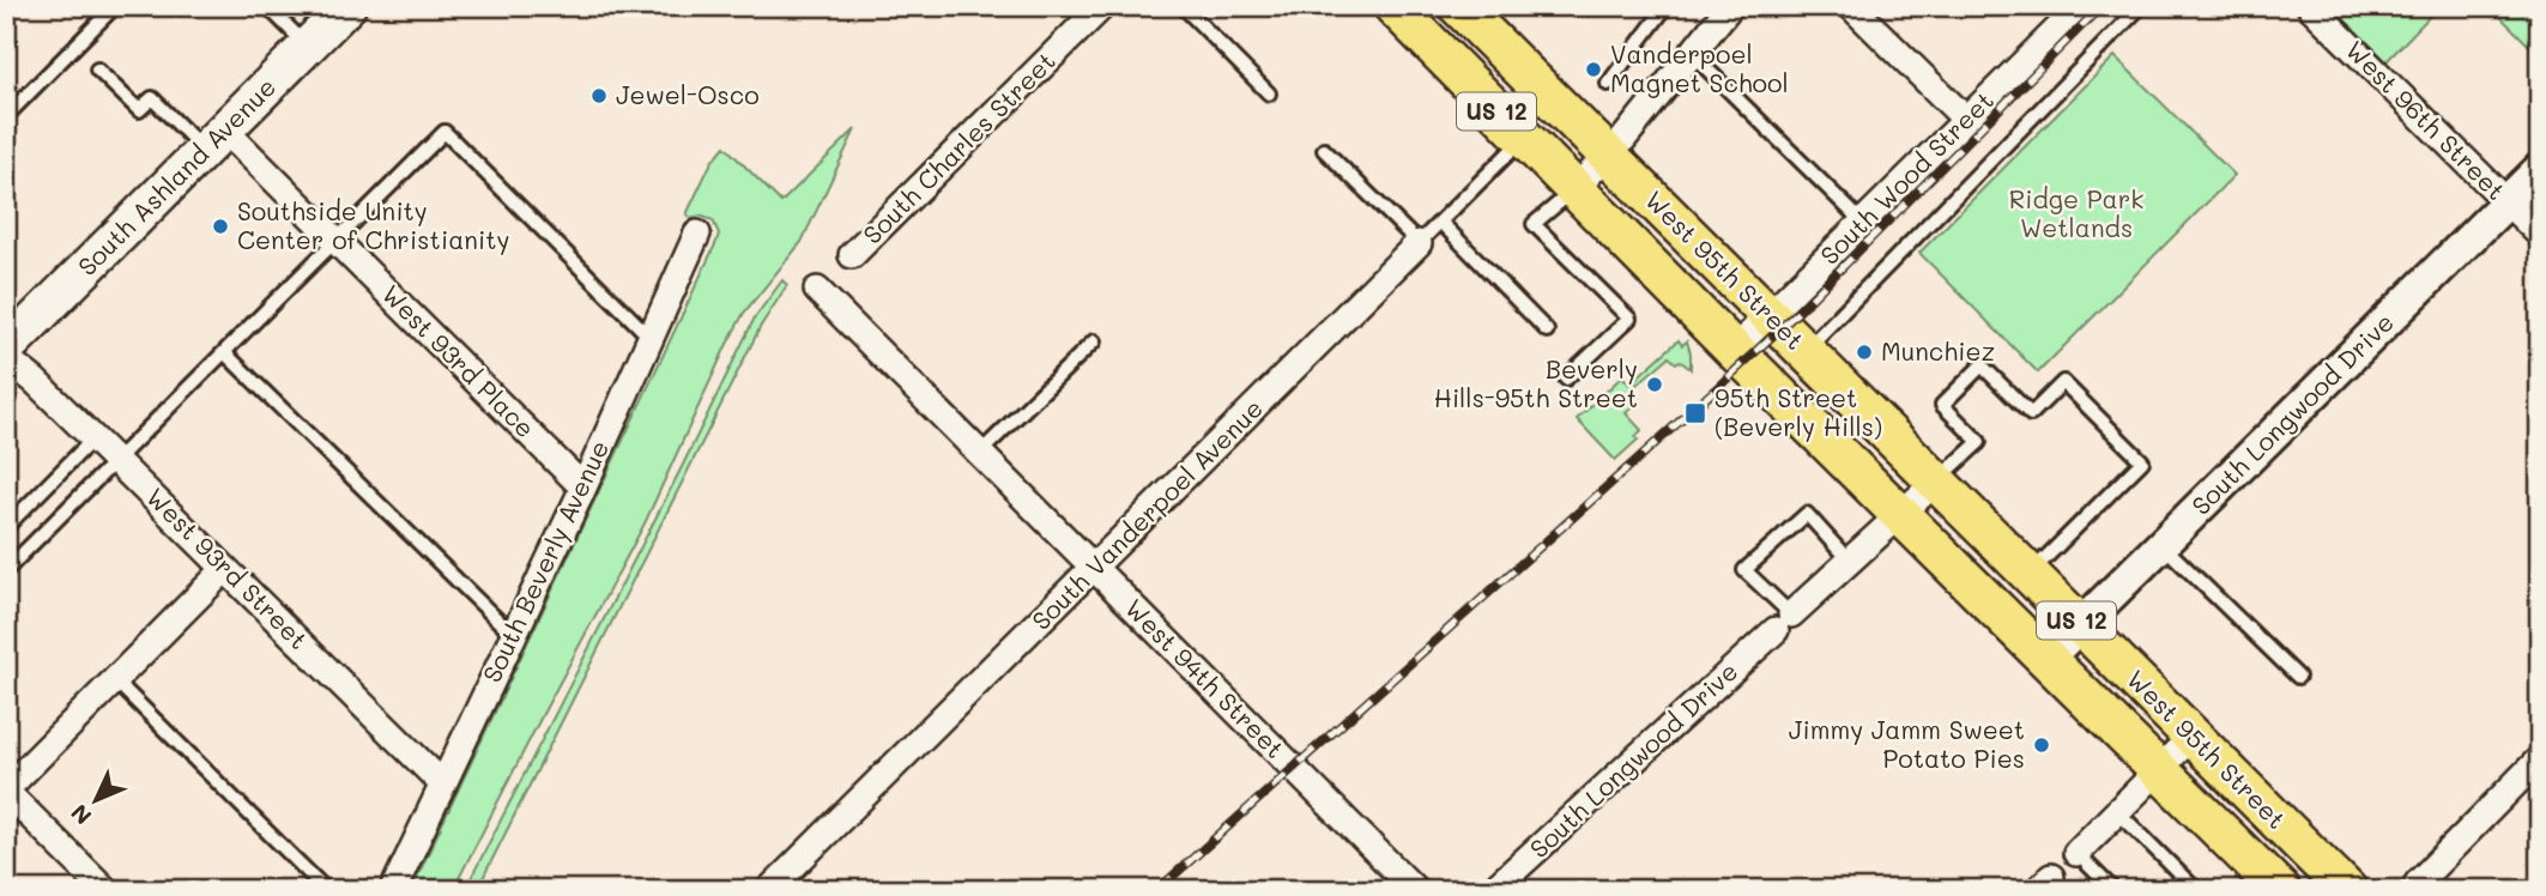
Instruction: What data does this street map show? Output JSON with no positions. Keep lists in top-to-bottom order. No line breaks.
{"streets":{"main road":["US 12","South Ashland Avenue","West 95th Street"],"street":["West 96th Street","South Charles Street","South Wood Street","West 93rd Place","South Longwood Drive","South Vanderpoel Avenue","South Beverly Avenue","West 93rd Street","West 94th Street"]},"crossings":[["West 96th Street","South Longwood Drive"],["South Ashland Avenue","West 93rd Place"],["South Wood Street","West 95th Street"],["West 95th Street","South Longwood Drive"],["West 95th Street","South Vanderpoel Avenue"],["West 93rd Place","South Beverly Avenue"],["South Vanderpoel Avenue","West 94th Street"],["South Beverly Avenue","West 93rd Street"]],"parks":["Ridge Park Wetlands"],"places":{"other":["Vanderpoel Magnet School","Jewel-Osco","Southside Unity Center of Christianity","Munchiez","Beverly Hills-95th Street","Jimmy Jamm Sweet Potato Pies"],"transit":["95th Street (Beverly Hills)"]},"north":"bottom left"}
